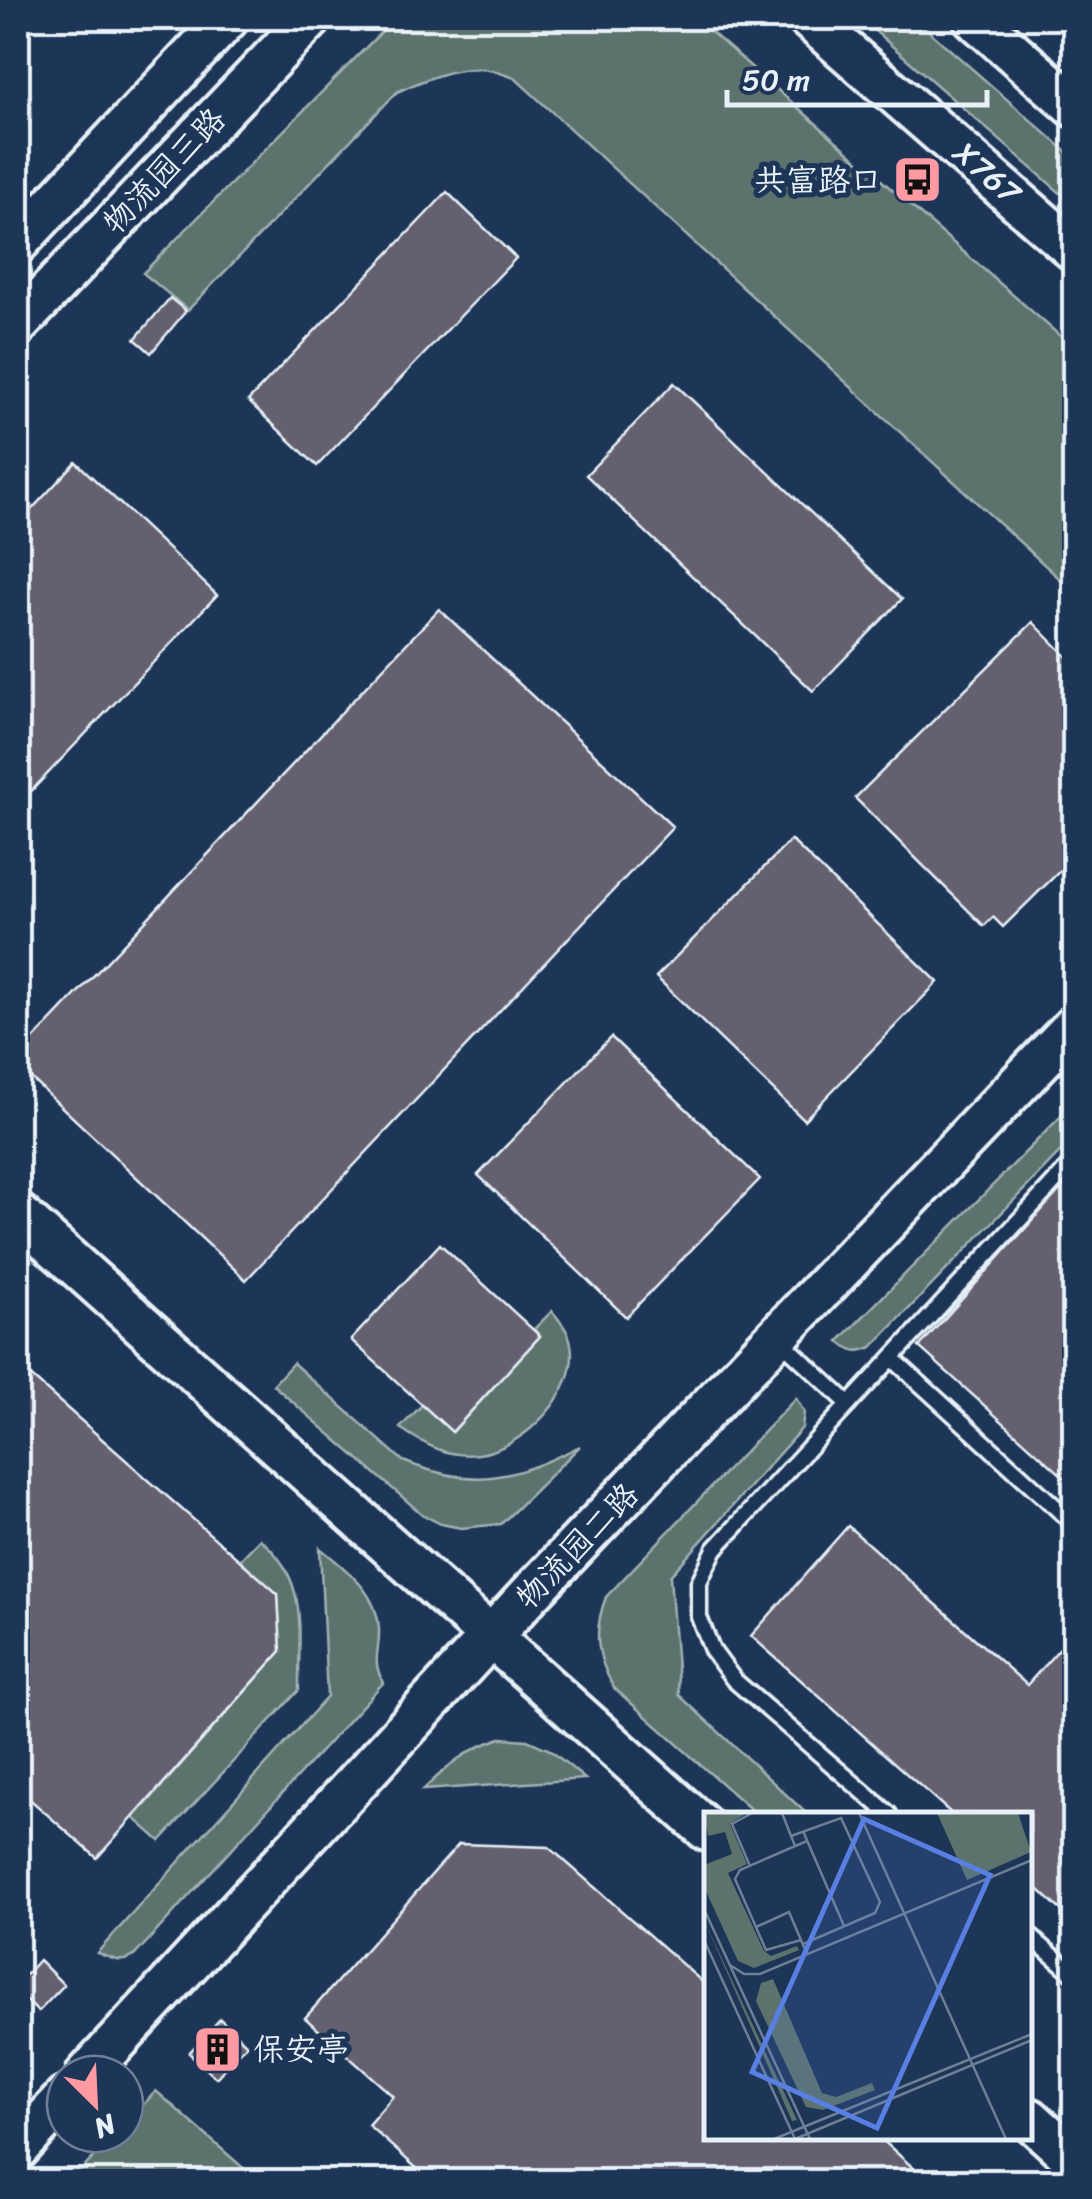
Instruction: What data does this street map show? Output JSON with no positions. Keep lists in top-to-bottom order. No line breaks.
{"streets":{"street":["物流园三路","X767","物流园二路"]},"places":{"bus stop":["共富路口"],"building":["保安亭"]},"scale_bar":"50 m","north":"bottom right"}
